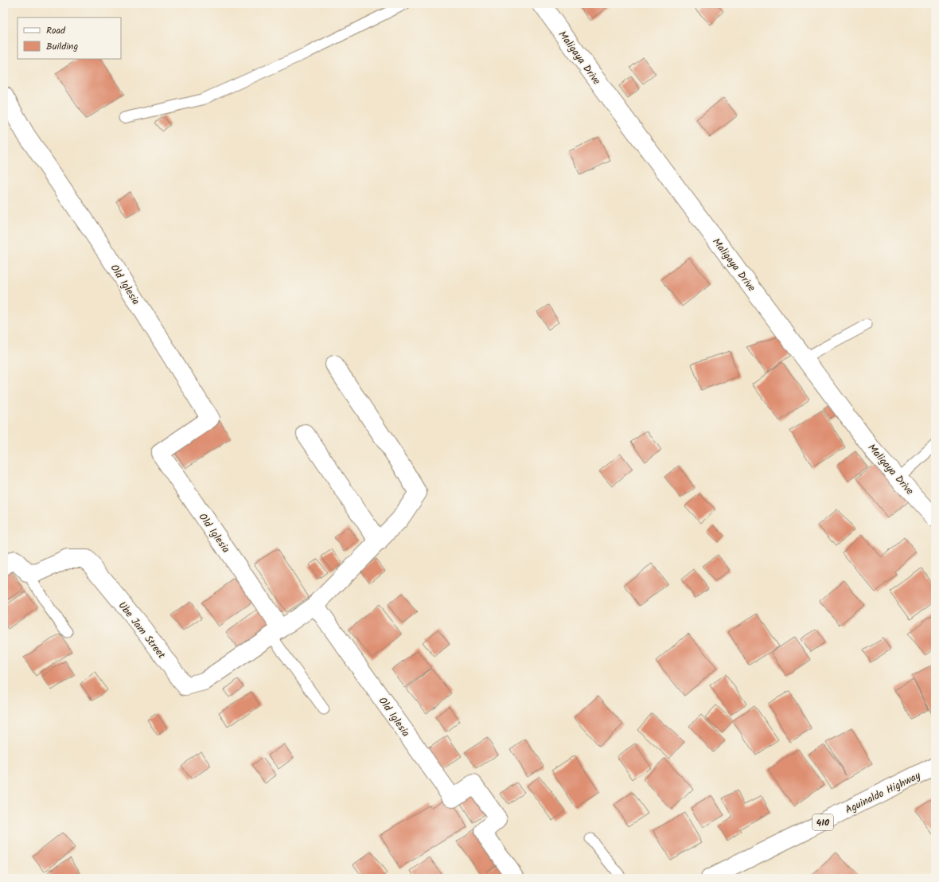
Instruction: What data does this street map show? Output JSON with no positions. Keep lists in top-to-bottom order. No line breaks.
{"streets":{"street":["Maligaya Drive","Old Iglesia","Ube Jam Street","Aguinaldo Highway","410"]},"crossings":[["Old Iglesia","Ube Jam Street"]],"legend":["Road","Building"]}
